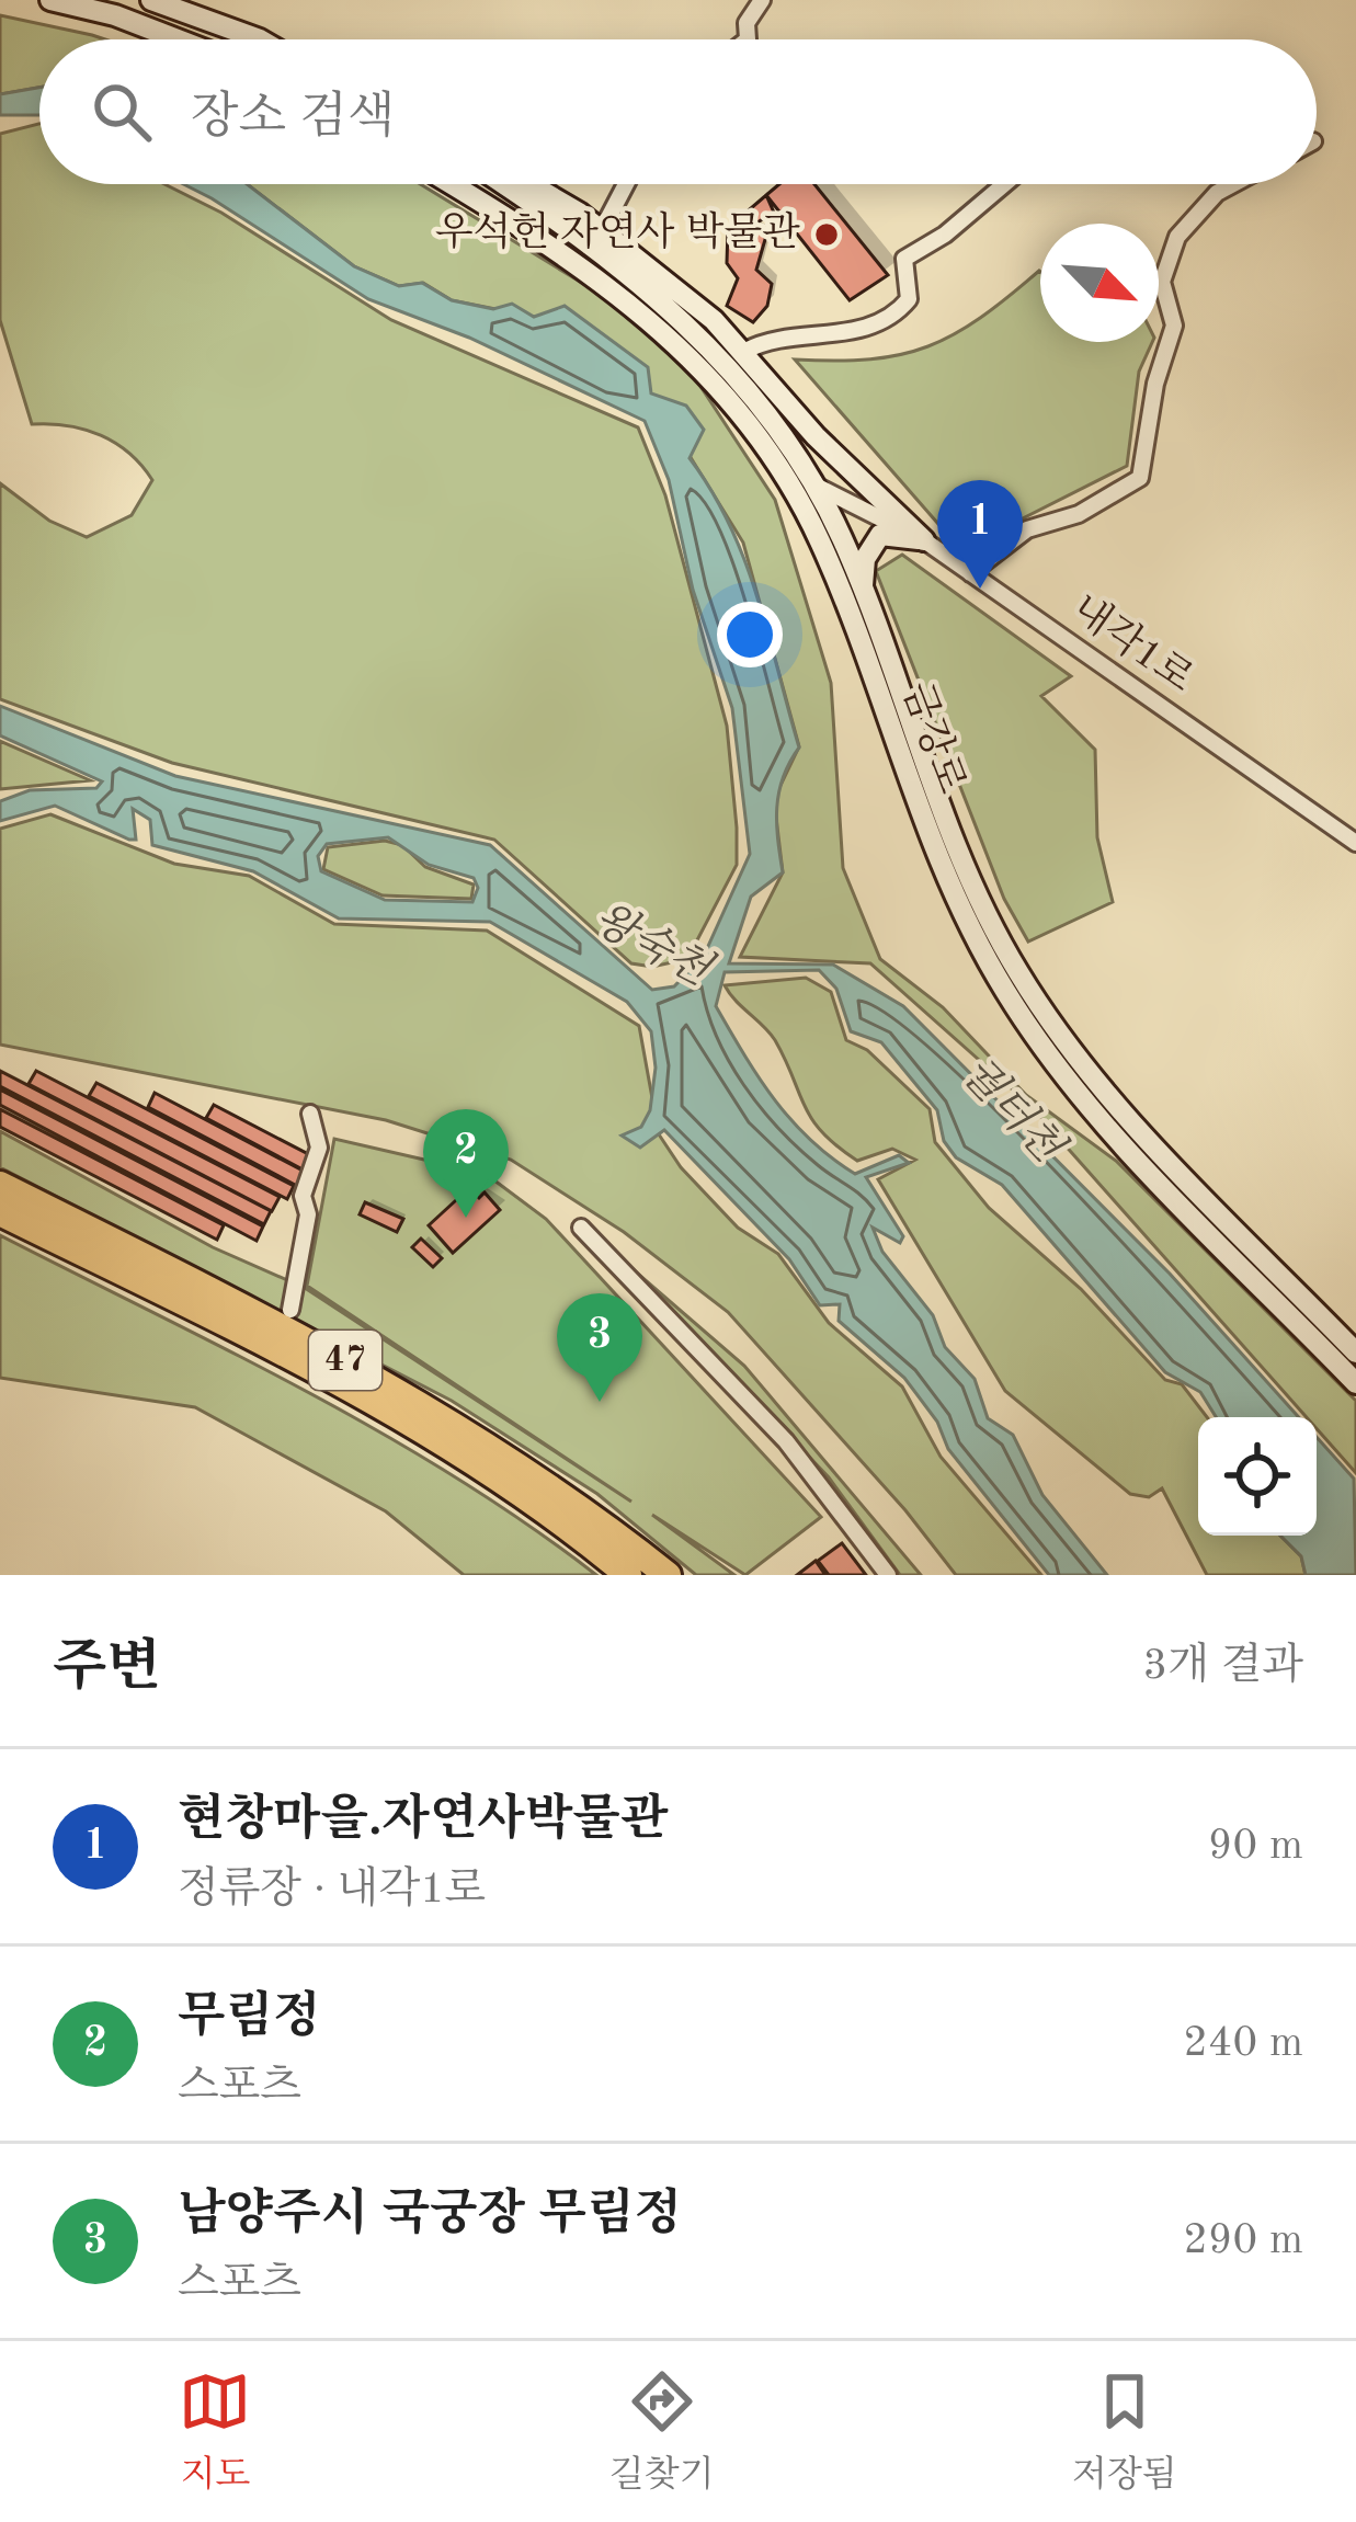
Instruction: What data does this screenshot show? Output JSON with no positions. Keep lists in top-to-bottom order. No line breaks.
{"streets":{"highway":["47"],"main road":["금강로"],"street":["내각1로"]},"crossings":[["내각1로","금강로"]],"water":["왕숙천","궐터천"],"places":["우석헌 자연사 박물관"],"north":"bottom right","page":{"search":"장소 검색","pins":["1","2","3"],"heading":["주변","3개 결과"],"list":[{"mark":"1","name":"현창마을.자연사박물관","note":"정류장 · 내각1로","value":"90 m"},{"mark":"2","name":"무림정","note":"스포츠","value":"240 m"},{"mark":"3","name":"남양주시 국궁장 무림정","note":"스포츠","value":"290 m"}],"nav":["지도","길찾기","저장됨"]}}
